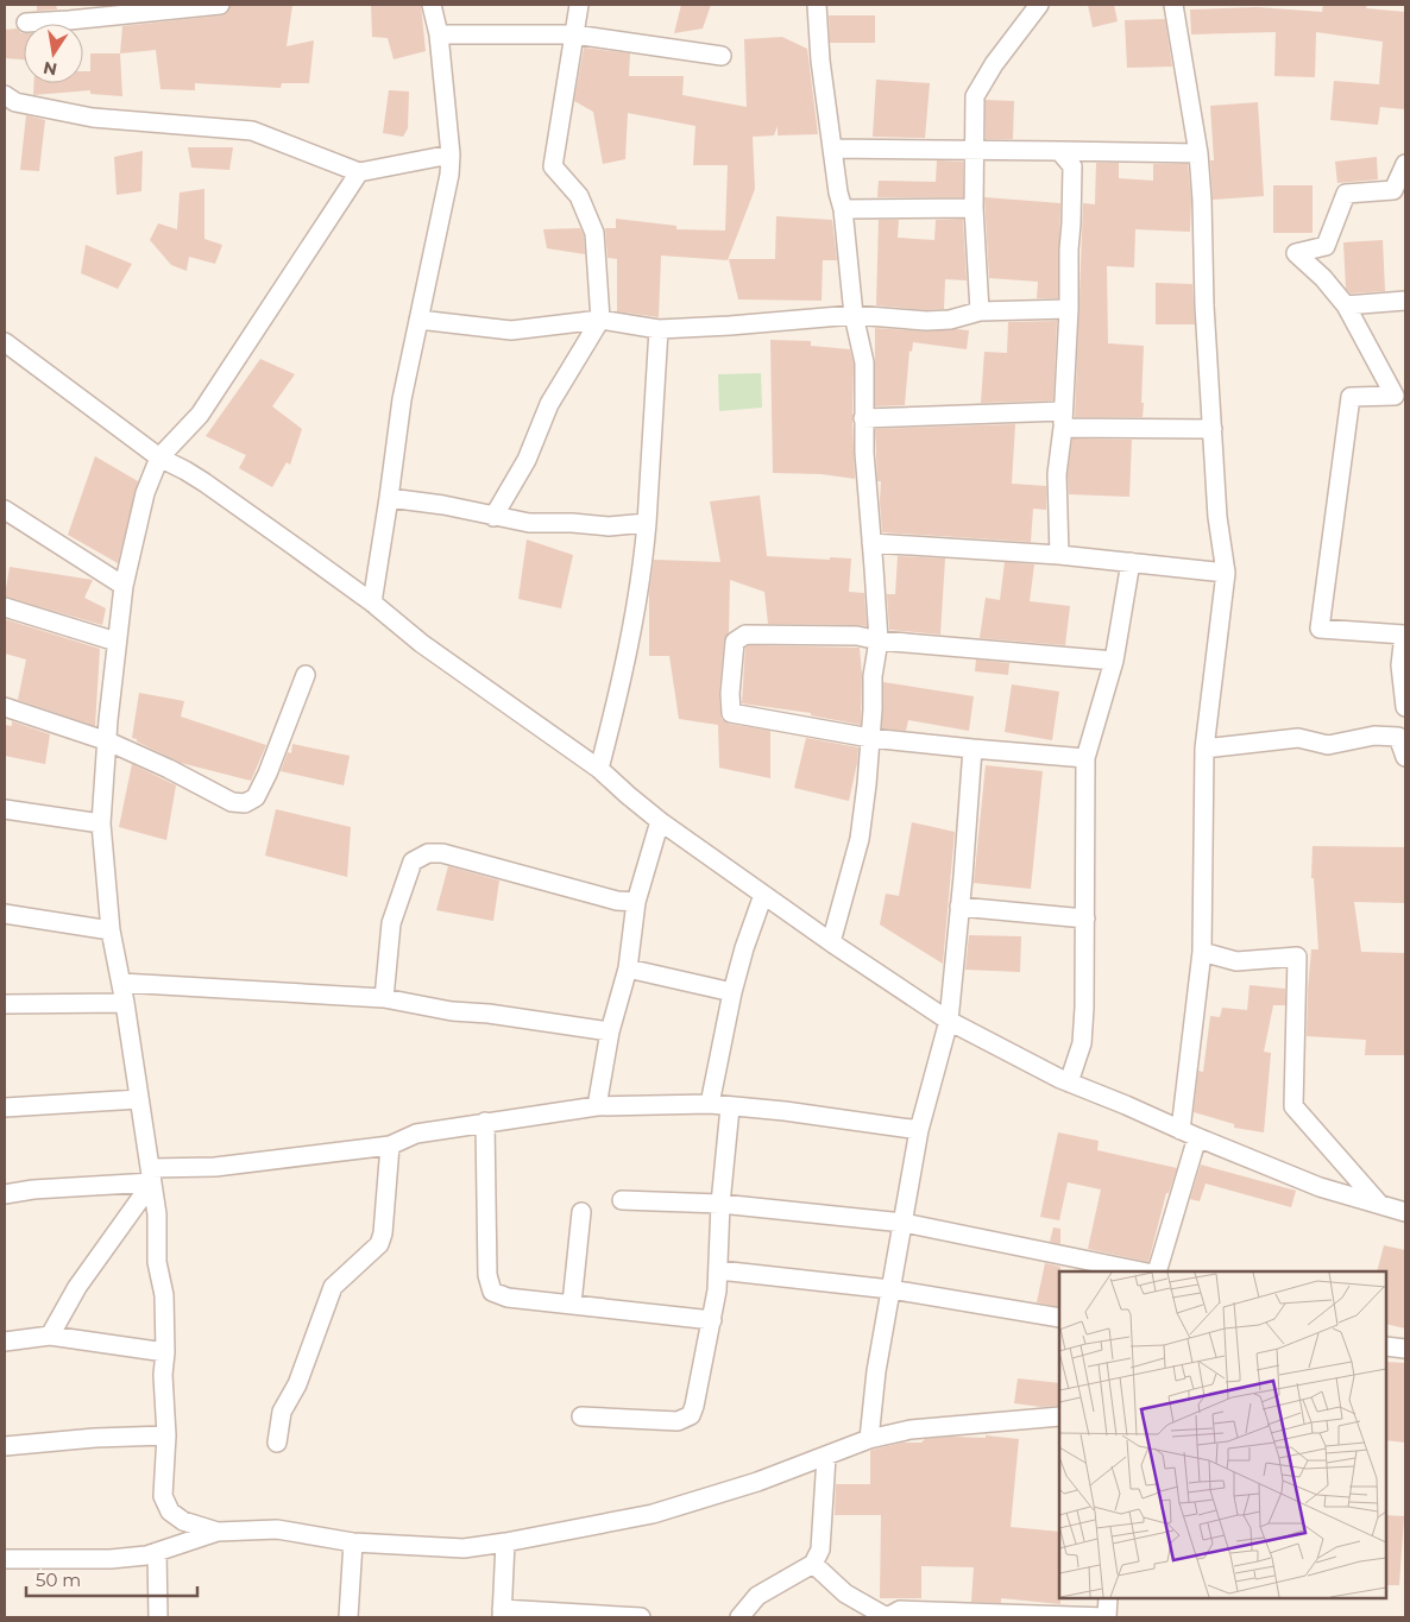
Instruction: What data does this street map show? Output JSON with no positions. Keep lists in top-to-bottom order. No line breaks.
{"scale_bar":"50 m","north":"bottom"}
